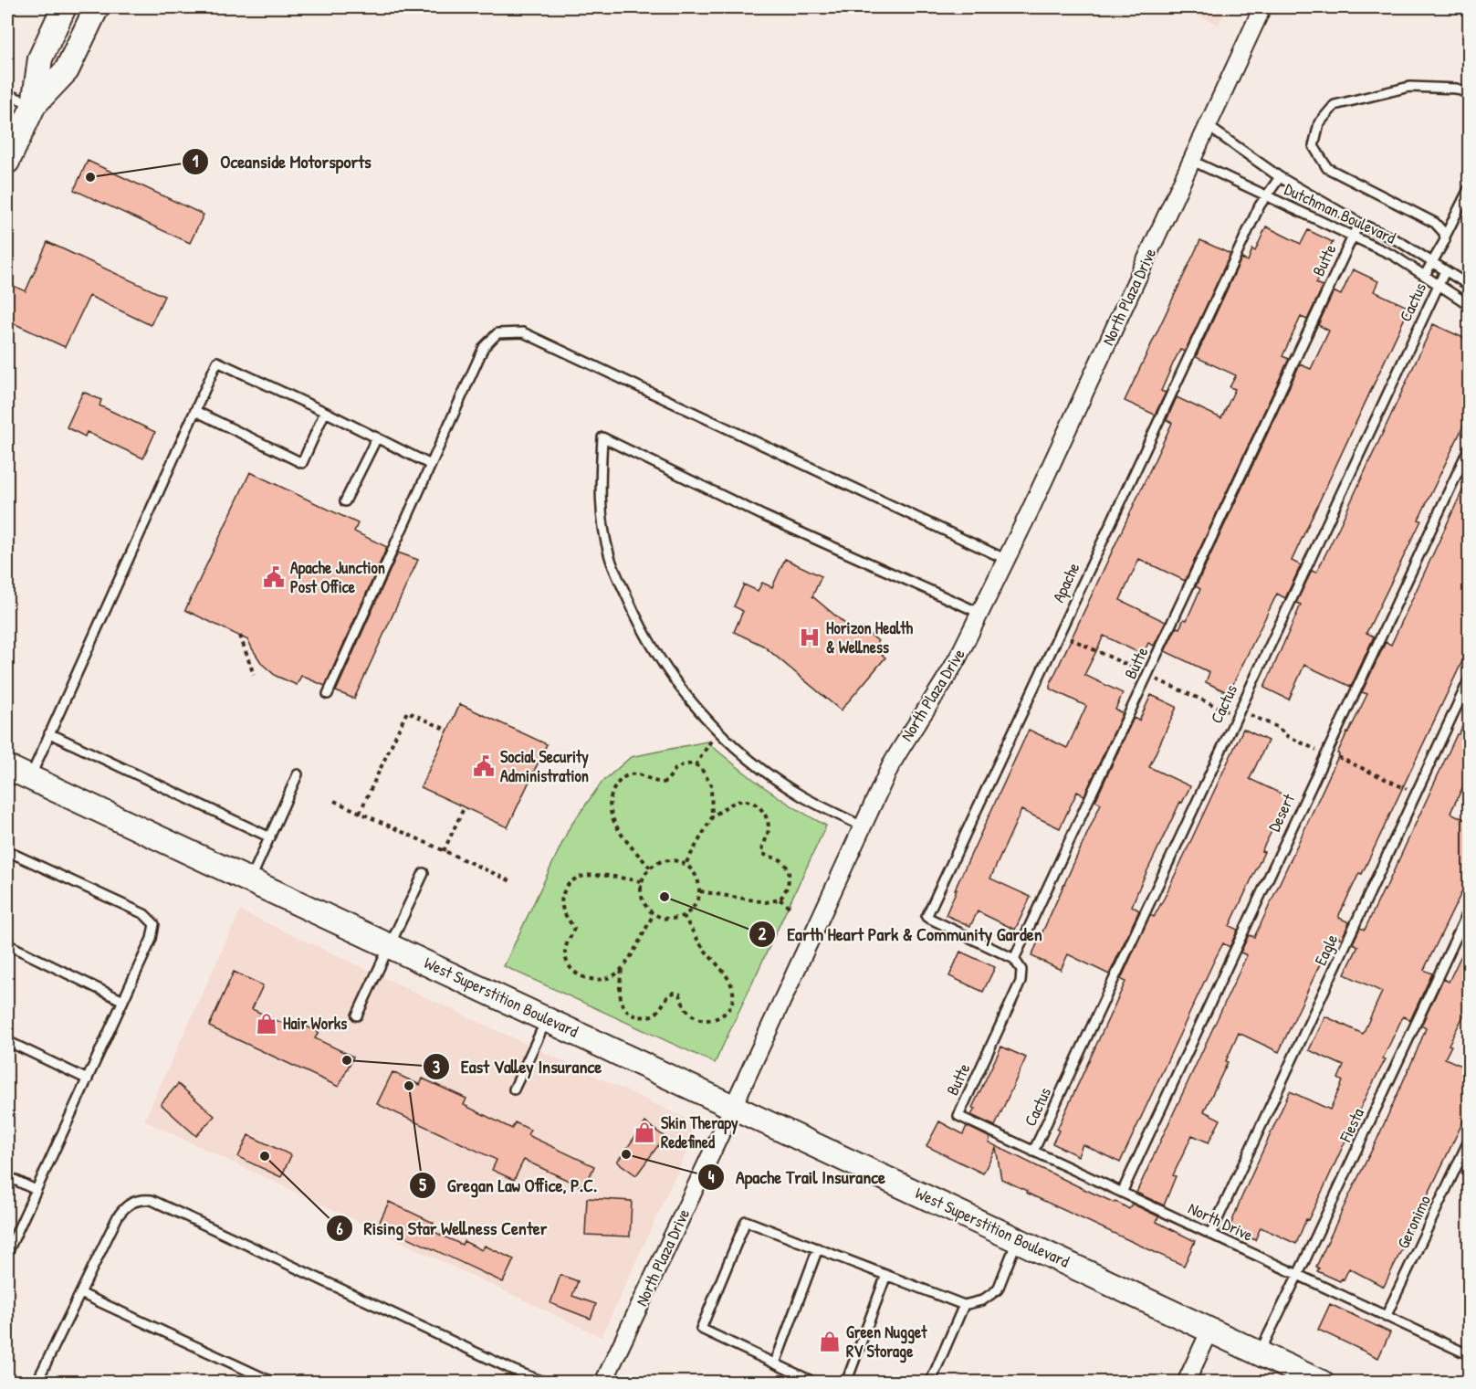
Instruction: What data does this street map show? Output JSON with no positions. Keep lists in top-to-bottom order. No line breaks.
{"streets":{"main road":["West Superstition Boulevard"],"street":["North Plaza Drive"],"lane":["Dutchman Boulevard","Butte","Cactus","Apache","Desert","Eagle","Fiesta","North Drive","Geronimo"]},"crossings":[["Dutchman Boulevard","Butte"],["Dutchman Boulevard","North Plaza Drive"],["Dutchman Boulevard","Cactus"],["Dutchman Boulevard","Apache"],["Butte","Apache"],["Butte","North Drive"],["North Plaza Drive","West Superstition Boulevard"],["Cactus","North Drive"],["Desert","North Drive"],["Eagle","North Drive"],["West Superstition Boulevard","Fiesta"],["Fiesta","North Drive"],["North Drive","Geronimo"]],"places":{"other":["Oceanside Motorsports","Earth Heart Park & Community Garden","East Valley Insurance","Gregan Law Office, P.C.","Apache Trail Insurance","Rising Star Wellness Center"],"public building":["Apache Junction Post Office","Social Security Administration"],"hospital":["Horizon Health & Wellness"],"shop":["Hair Works","Skin Therapy Redefined","Green Nugget RV Storage"]}}
